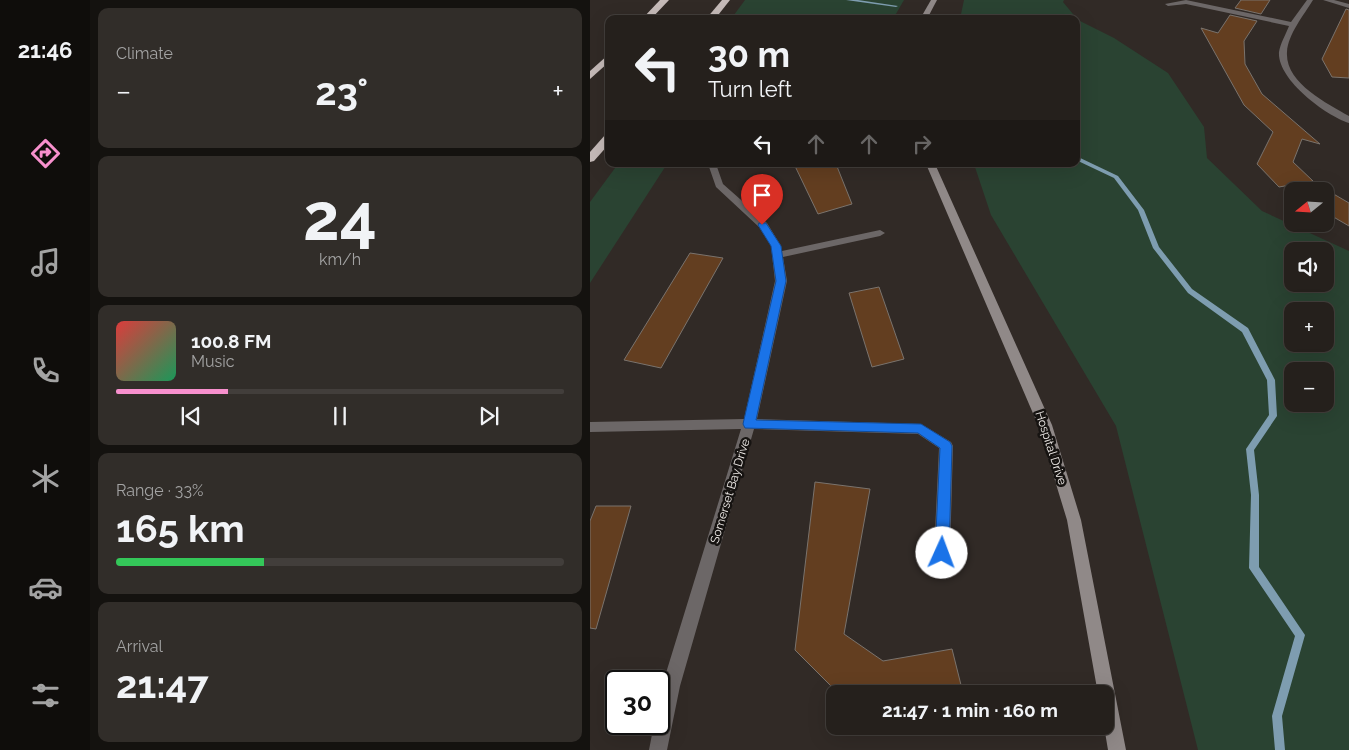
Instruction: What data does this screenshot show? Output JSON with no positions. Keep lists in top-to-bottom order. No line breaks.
{"streets":{"street":["Hospital Drive","Somerset Bay Drive"]},"north":"left","page":{"tabs":"21:46","tile":["Climate",["24","km/h"],["Range · 33%","165 km"],["Arrival","21:47"]],"turn":["30 m","Turn left"],"heat":["−","23°","+"],"map_buttons":["+","−"],"song":["100.8 FM","Music"],"limit":"30","trip":"21:47 · 1 min · 160 m"}}
